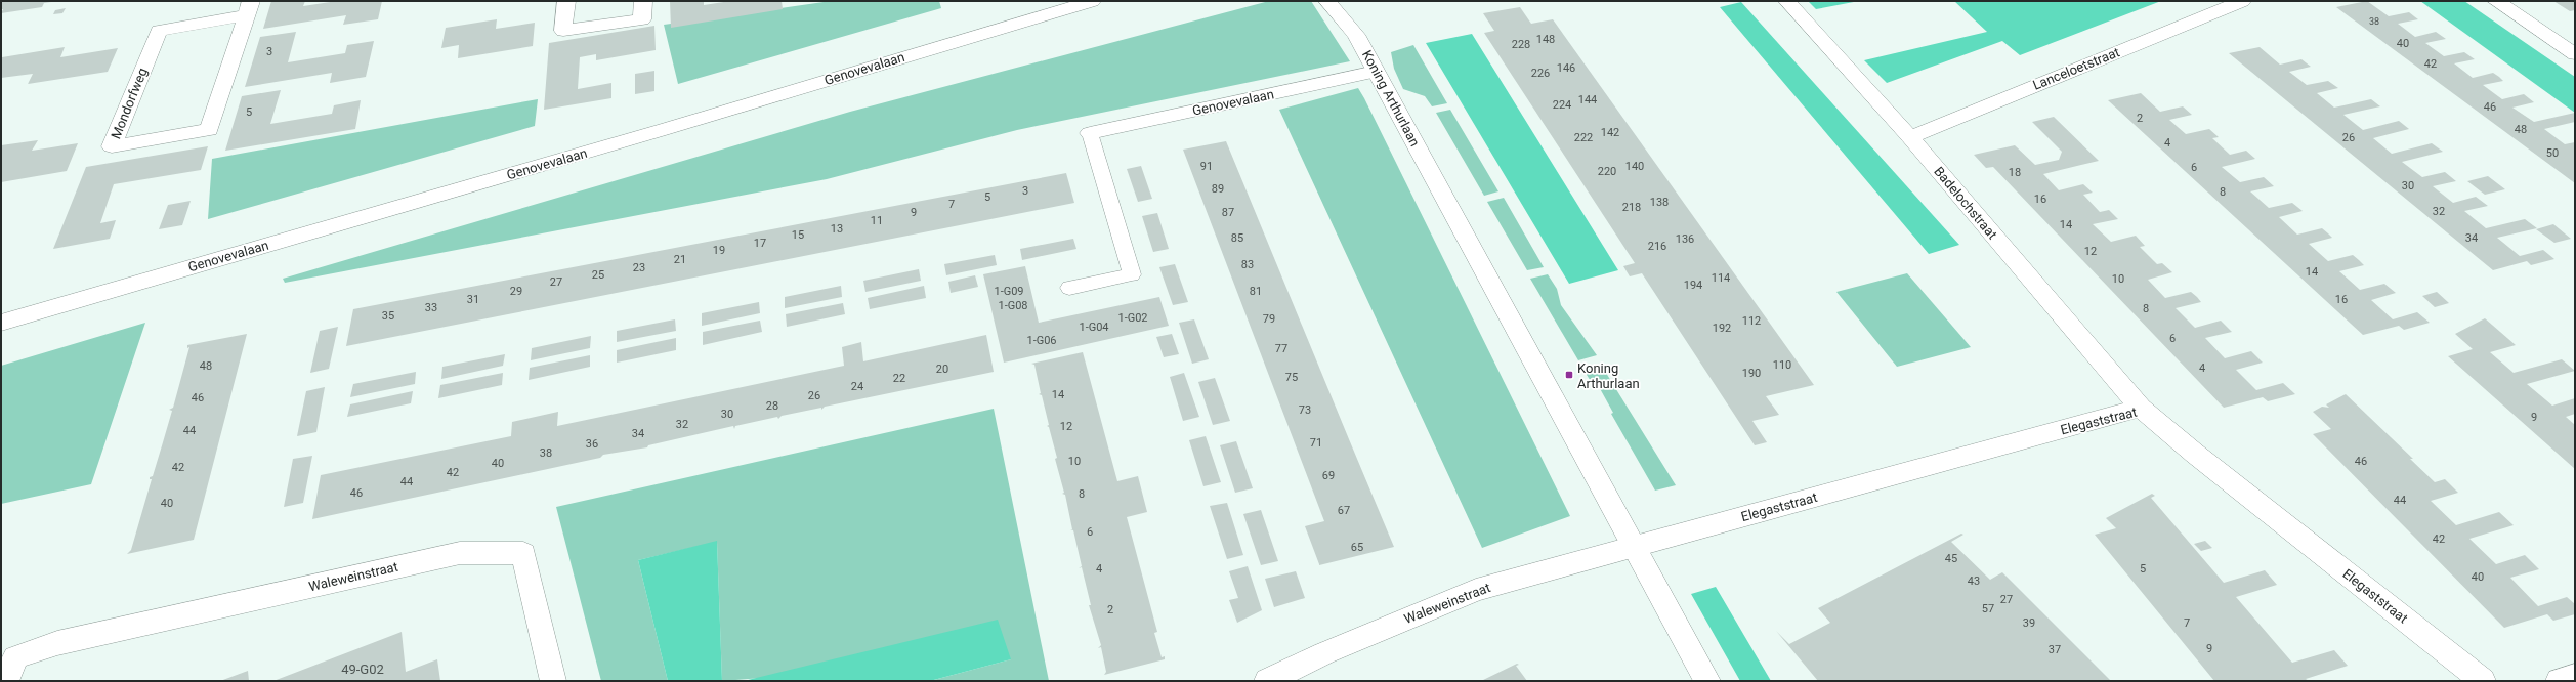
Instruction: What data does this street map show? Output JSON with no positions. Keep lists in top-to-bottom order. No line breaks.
{"streets":{"street":["Genovevalaan","Lanceloetstraat","Koning Arthurlaan","Mondorfweg","Badelochstraat","Elegaststraat","Waleweinstraat"]},"crossings":[["Genovevalaan","Koning Arthurlaan"],["Lanceloetstraat","Badelochstraat"],["Koning Arthurlaan","Elegaststraat"],["Koning Arthurlaan","Waleweinstraat"],["Badelochstraat","Elegaststraat"],["Elegaststraat","Waleweinstraat"]],"places":{"transit":["Koning Arthurlaan"]},"house_numbers":["38","148","40","228","3","42","146","226","144","224","46","5","2","48","142","222","26","4","50","91","140","6","220","18","30","89","3","8","5","16","138","7","218","32","9","87","11","14","13","15","85","34","136","17","216","19","12","21","83","23","14","25","114","10","27","194","29","1-G09","81","31","16","1-G08","33","8","35","1-G02","79","112","1-G04","192","6","1-G06","77","110","48","4","20","190","75","22","24","14","26","46","28","73","30","9","32","12","44","34","71","36","38","10","46","40","42","42","69","44","46","8","44","40","67","6","42","65","45","4","5","40","43","27","57","2","39","7","9","37","49-G02"]}
